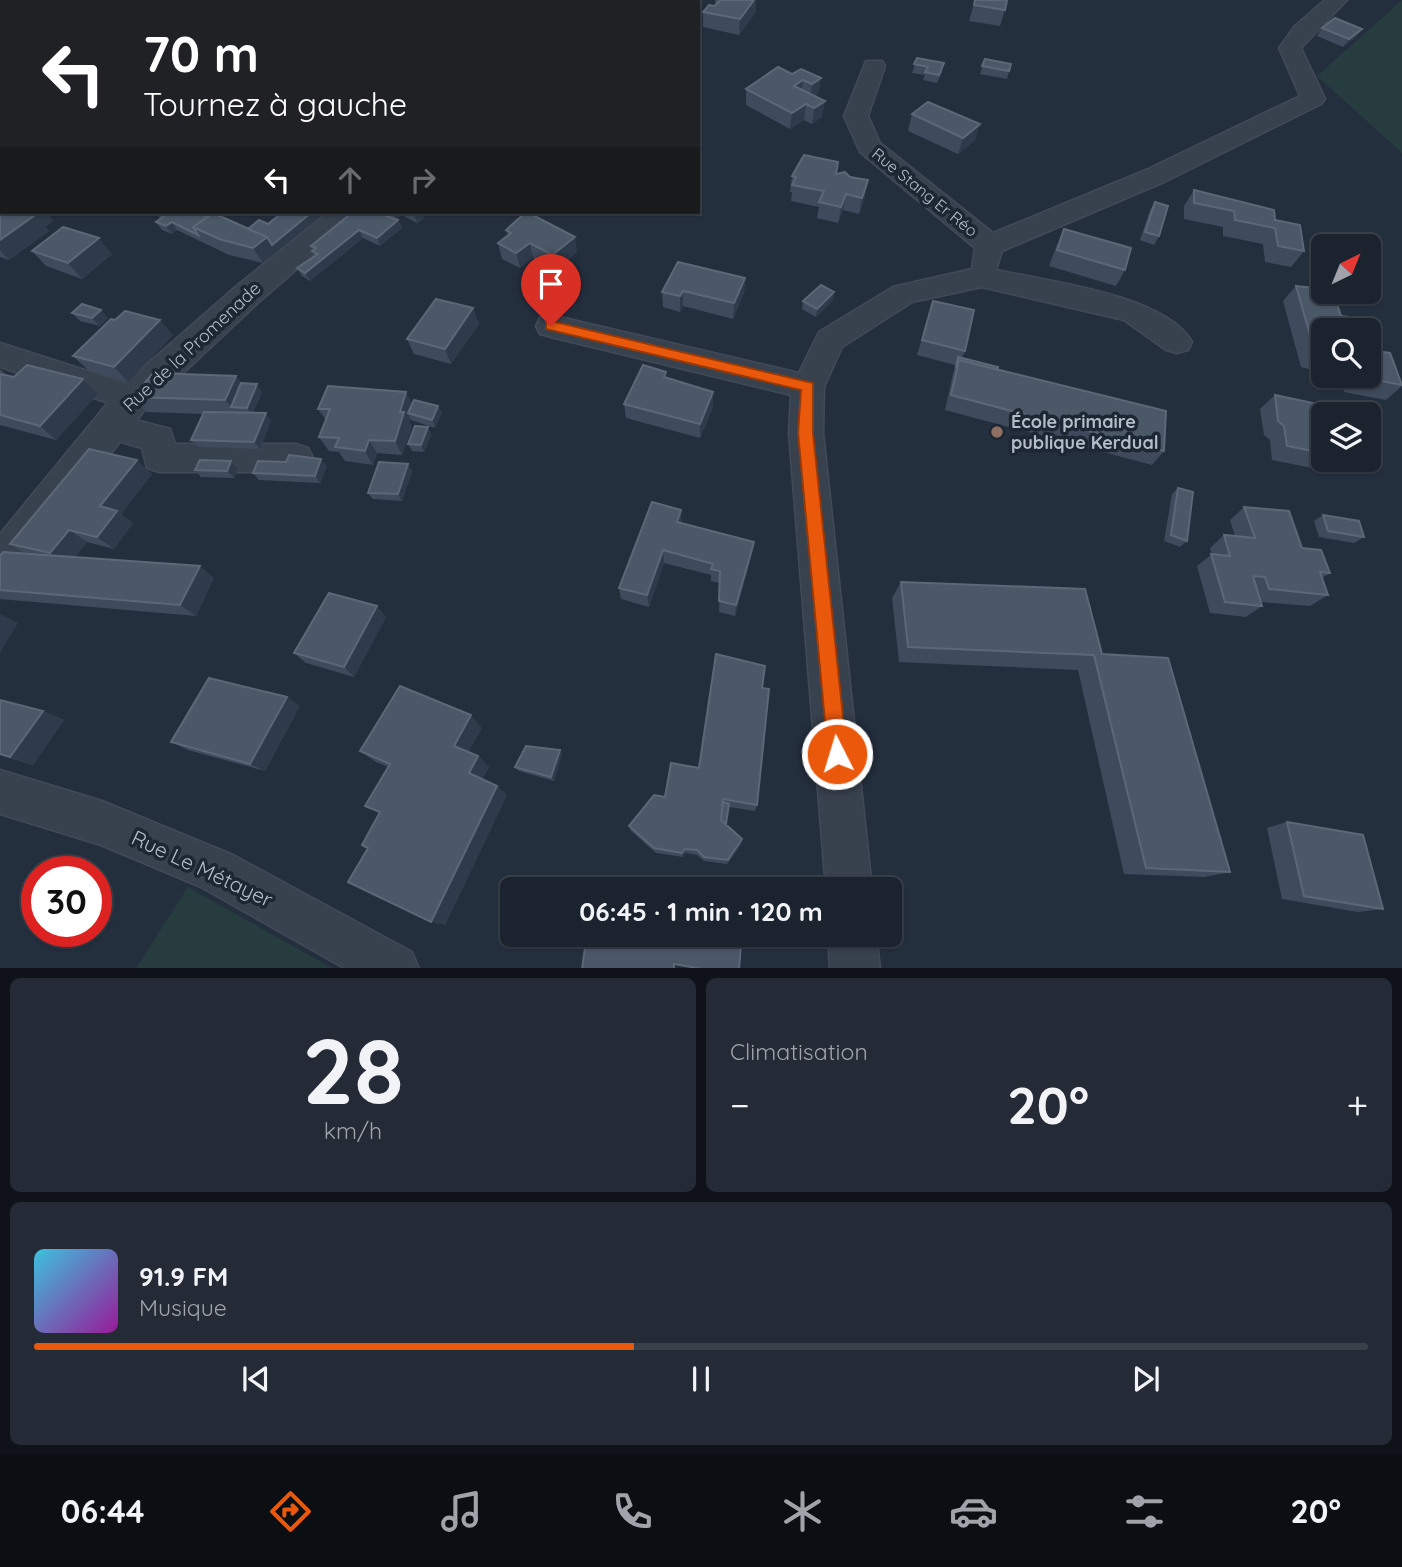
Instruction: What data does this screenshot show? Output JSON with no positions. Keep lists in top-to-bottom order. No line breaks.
{"streets":{"street":["Rue Stang Er Réo","Rue de la Promenade","Rue Le Métayer"]},"places":["École primaire publique Kerdual"],"north":"top right","page":{"turn":["70 m","Tournez à gauche"],"limit":"30","trip":"06:45 · 1 min · 120 m","tile":[["28","km/h"],"Climatisation"],"heat":["−","20°","+"],"song":["91.9 FM","Musique"],"tabs":["06:44","20°"]}}
